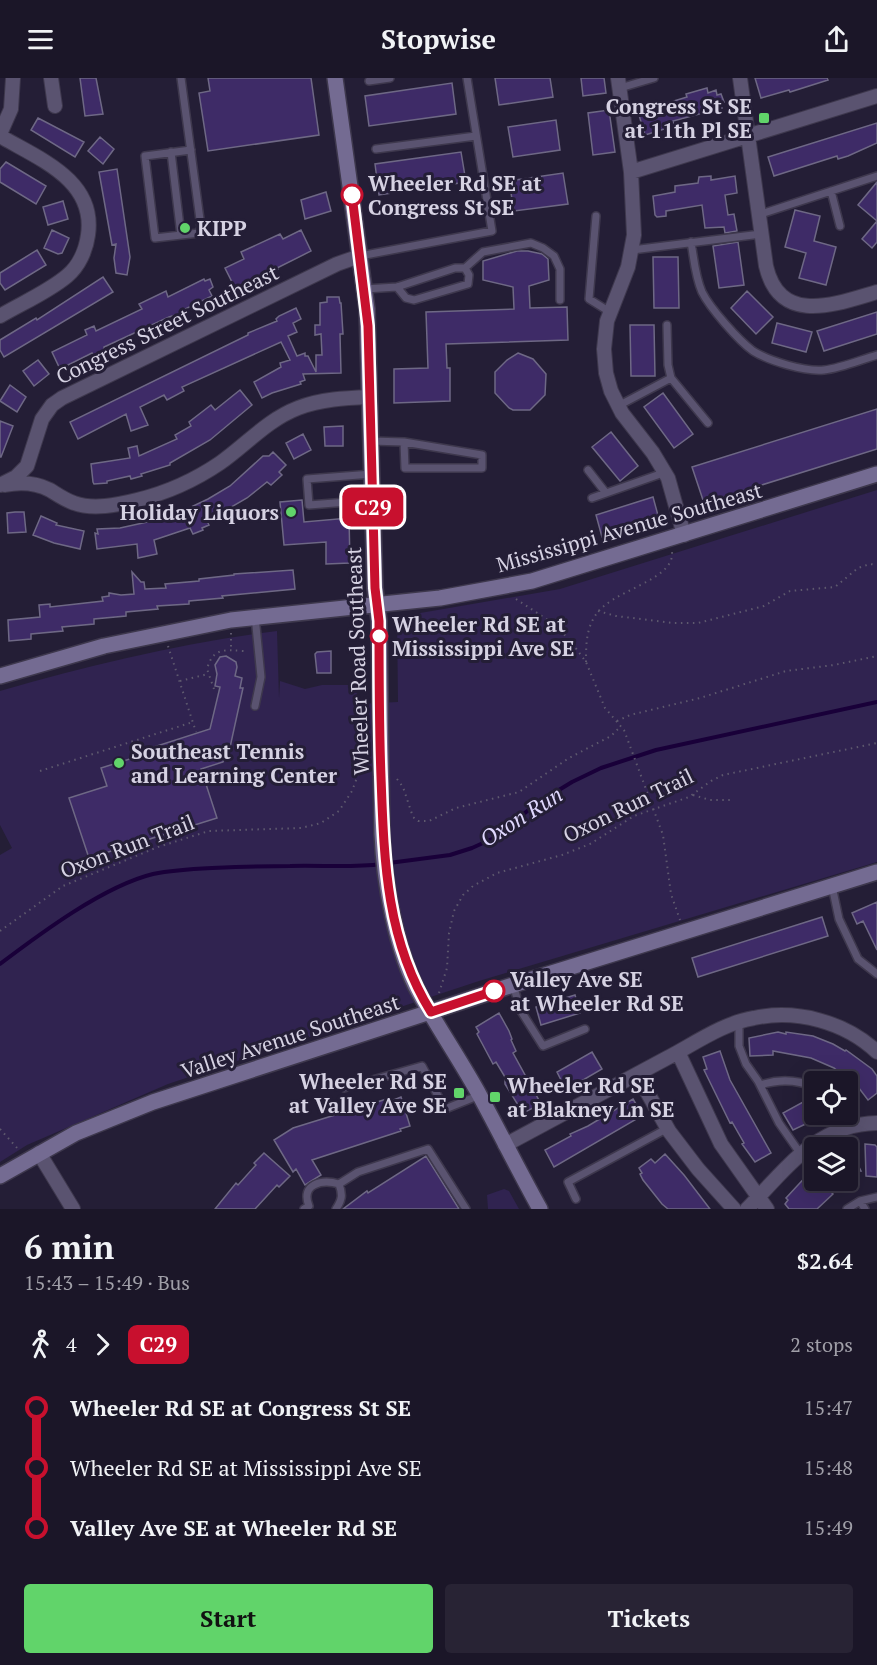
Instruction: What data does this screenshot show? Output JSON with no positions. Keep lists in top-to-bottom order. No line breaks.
{"streets":{"main road":["Mississippi Avenue Southeast","Wheeler Road Southeast","Valley Avenue Southeast"],"street":["Congress Street Southeast"],"path":["Oxon Run Trail"]},"crossings":[["Congress Street Southeast","Wheeler Road Southeast"],["Mississippi Avenue Southeast","Wheeler Road Southeast"],["Wheeler Road Southeast","Valley Avenue Southeast"]],"water":["Oxon Run"],"places":{"transit":["Congress St SE at 11th Pl SE","Wheeler Rd SE at Valley Ave SE","Wheeler Rd SE at Blakney Ln SE"],"other":["Wheeler Rd SE at Congress St SE","KIPP","Holiday Liquors","Wheeler Rd SE at Mississippi Ave SE","Southeast Tennis and Learning Center","Valley Ave SE at Wheeler Rd SE"]},"lines":["bus line C29"],"page":{"header":"Stopwise","on_map":"C29","heading":["6 min","15:43 – 15:49 · Bus","$2.64"],"legs":["4","C29","2 stops"],"list":[{"name":"Wheeler Rd SE at Congress St SE","value":"15:47"},{"name":"Wheeler Rd SE at Mississippi Ave SE","value":"15:48"},{"name":"Valley Ave SE at Wheeler Rd SE","value":"15:49"}],"buttons":["Start","Tickets"]}}
